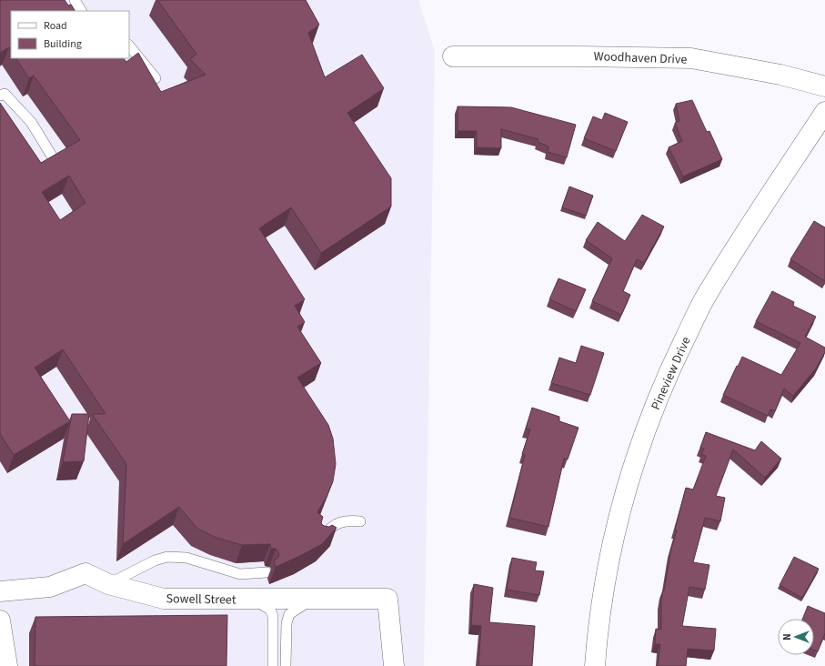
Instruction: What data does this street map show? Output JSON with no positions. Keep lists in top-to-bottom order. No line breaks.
{"streets":{"street":["Woodhaven Drive","Pineview Drive","Sowell Street"]},"legend":["Road","Building"],"north":"left"}
